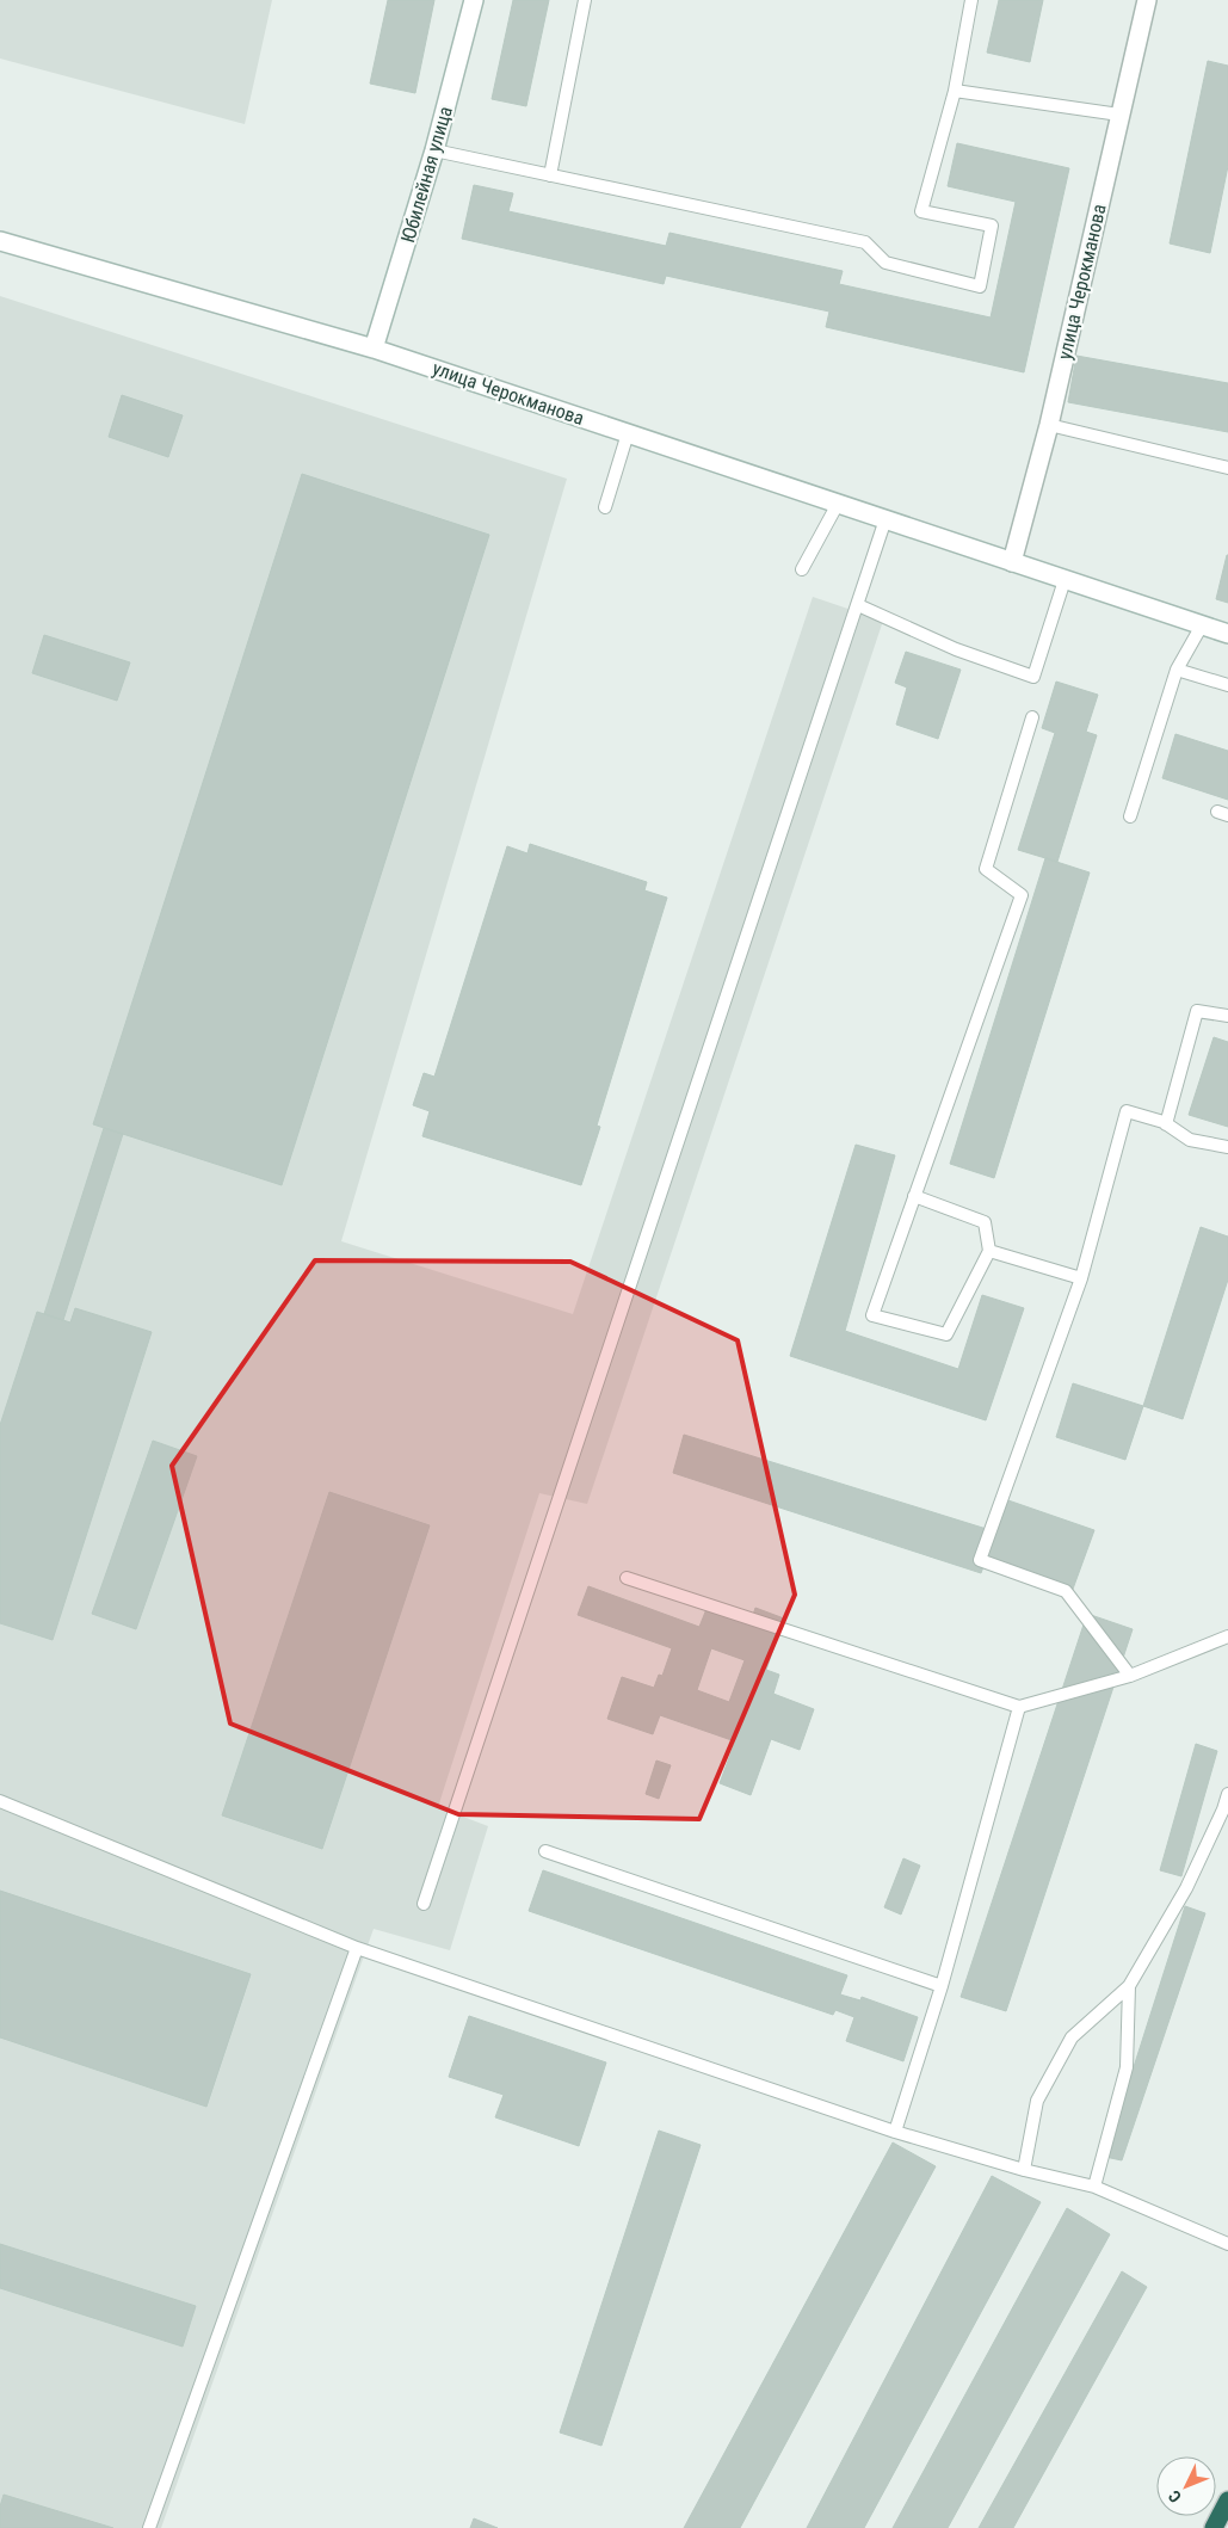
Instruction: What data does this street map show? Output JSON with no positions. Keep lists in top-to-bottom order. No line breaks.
{"streets":{"street":["Юбилейная улица","улица Черокманова"]},"crossings":[["Юбилейная улица","улица Черокманова"]],"north":"bottom left"}
